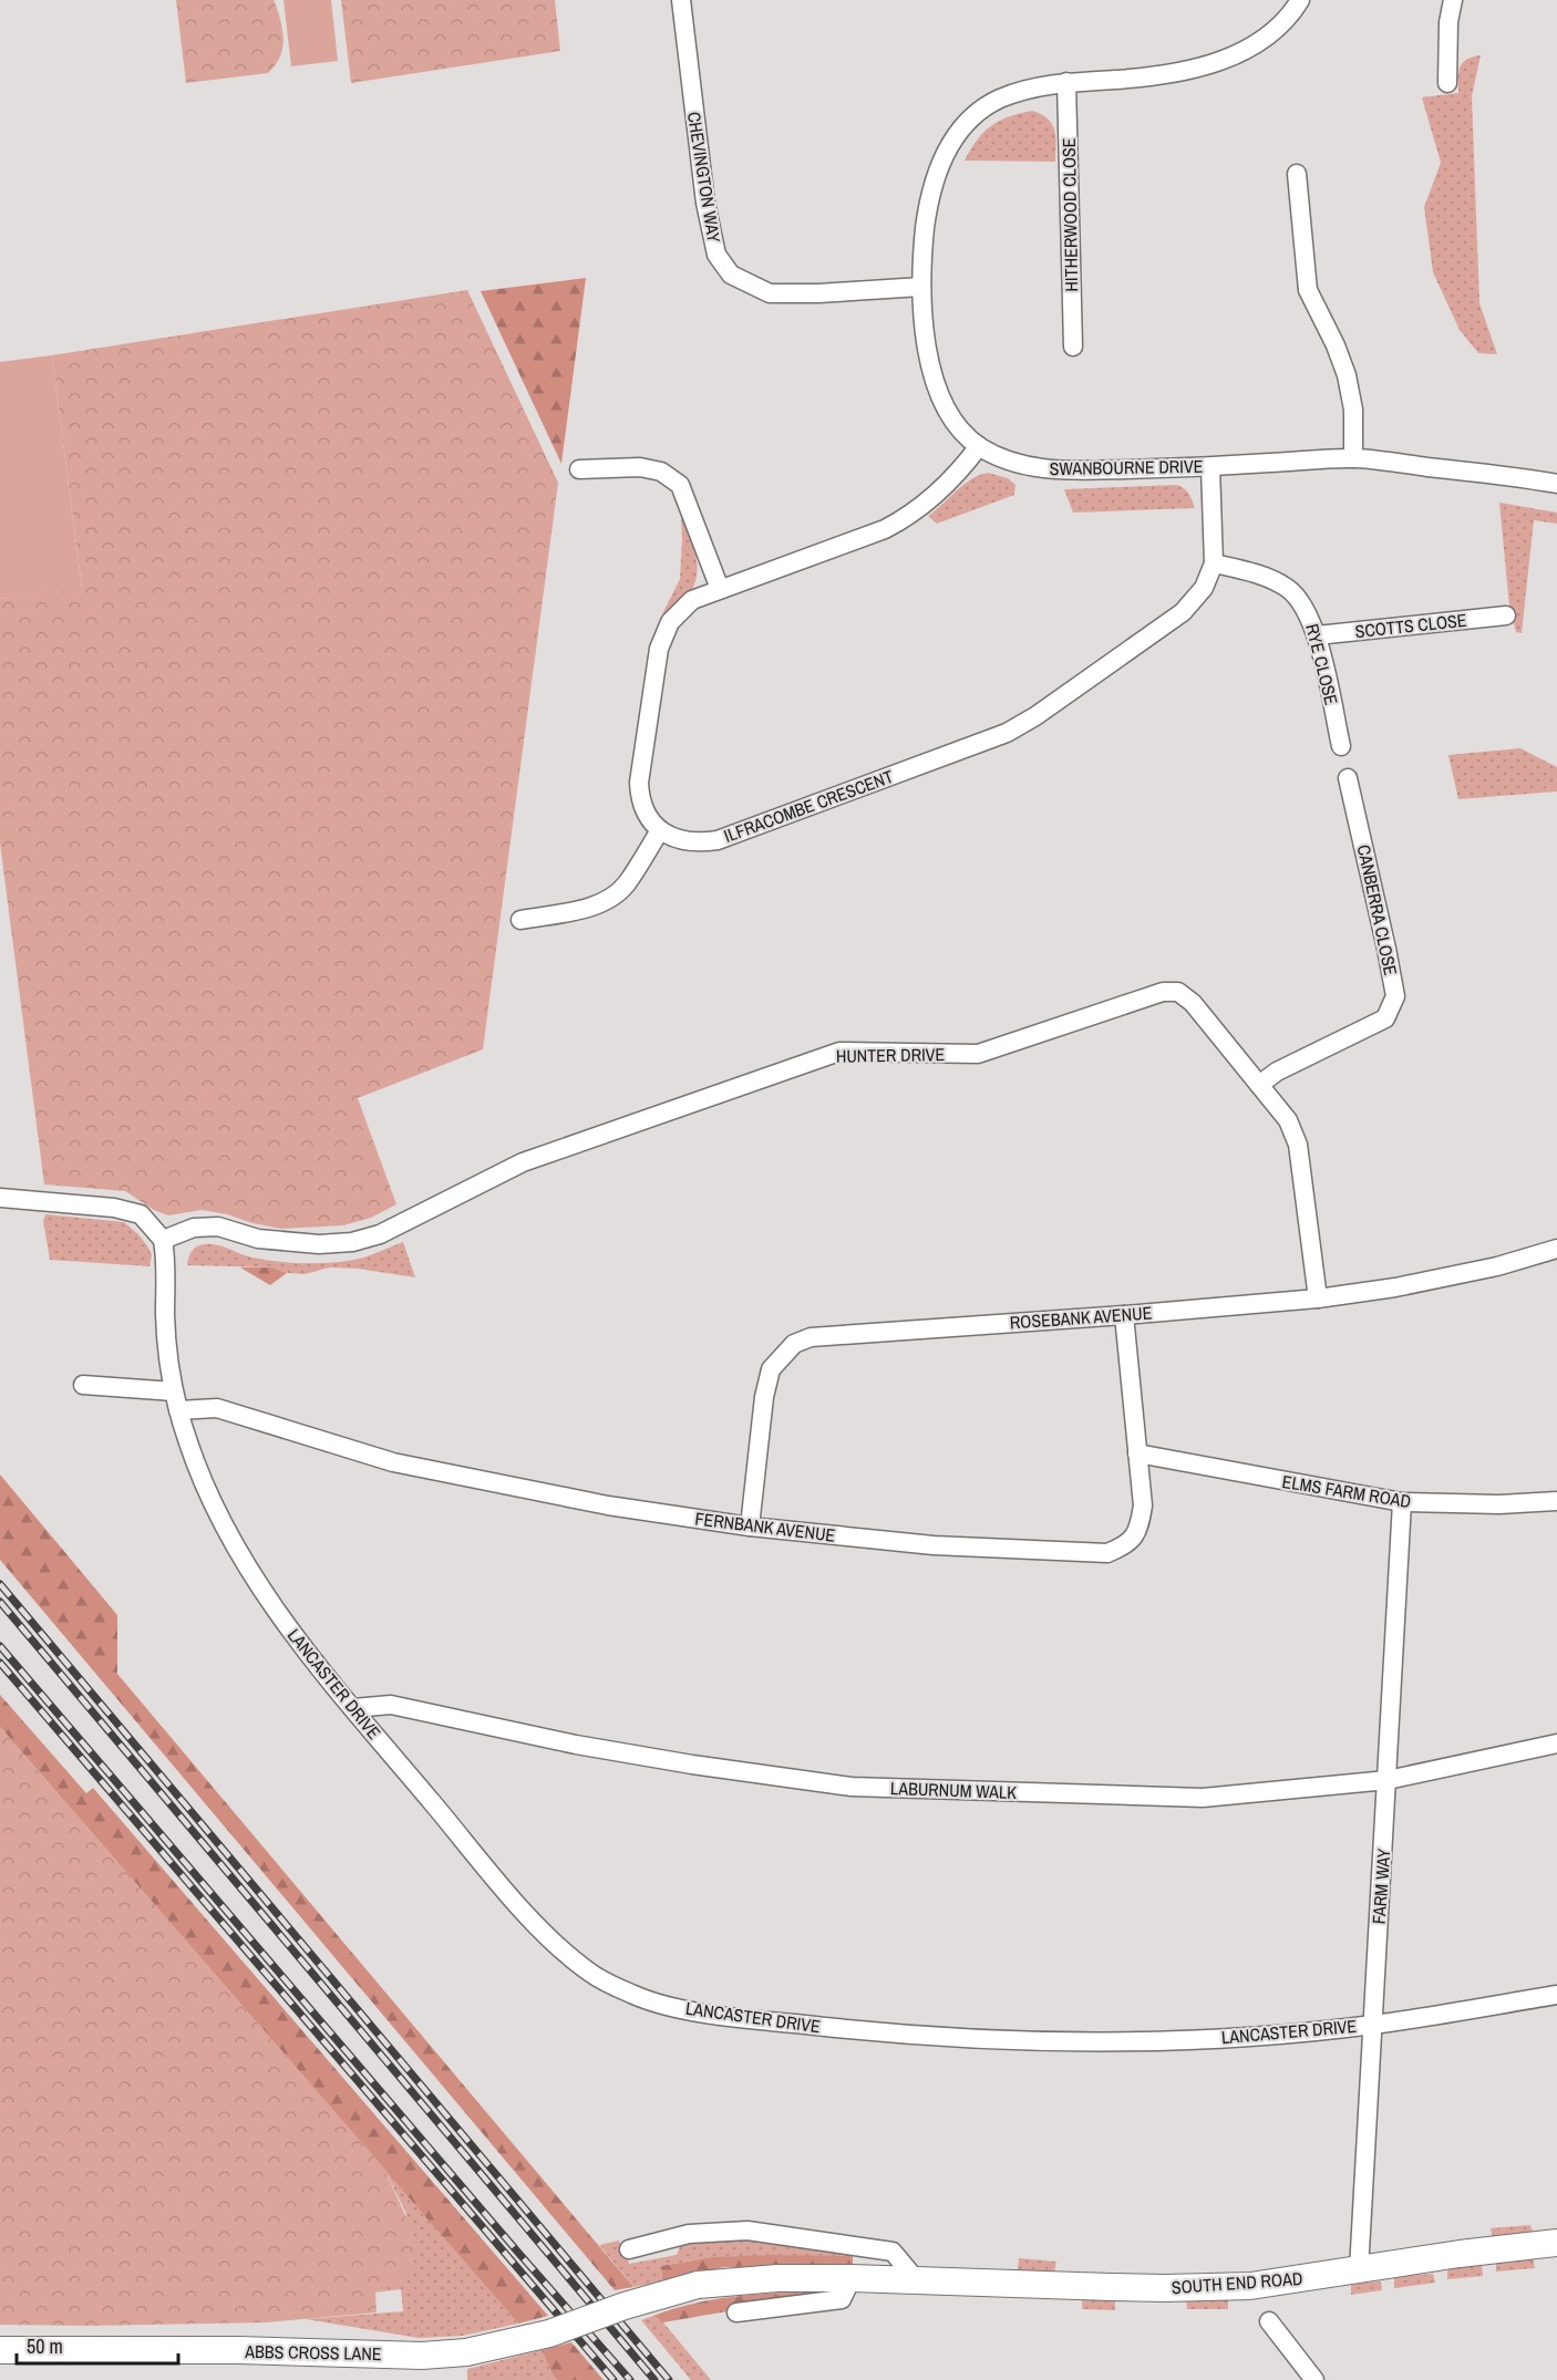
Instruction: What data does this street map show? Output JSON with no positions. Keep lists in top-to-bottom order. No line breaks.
{"streets":{"street":["CHEVINGTON WAY","HITHERWOOD CLOSE","SWANBOURNE DRIVE","SCOTTS CLOSE","RYE CLOSE","ILFRACOMBE CRESCENT","CANBERRA CLOSE","HUNTER DRIVE","ROSEBANK AVENUE","ELMS FARM ROAD","FERNBANK AVENUE","LANCASTER DRIVE","LABURNUM WALK","FARM WAY","SOUTH END ROAD","ABBS CROSS LANE"]},"crossings":[["CHEVINGTON WAY","SWANBOURNE DRIVE"],["HITHERWOOD CLOSE","SWANBOURNE DRIVE"],["SWANBOURNE DRIVE","ILFRACOMBE CRESCENT"],["SCOTTS CLOSE","RYE CLOSE"],["RYE CLOSE","ILFRACOMBE CRESCENT"],["CANBERRA CLOSE","HUNTER DRIVE"],["HUNTER DRIVE","ROSEBANK AVENUE"],["HUNTER DRIVE","LANCASTER DRIVE"],["ROSEBANK AVENUE","FERNBANK AVENUE"],["ELMS FARM ROAD","FERNBANK AVENUE"],["ELMS FARM ROAD","FARM WAY"],["FERNBANK AVENUE","LANCASTER DRIVE"],["LANCASTER DRIVE","LABURNUM WALK"],["LANCASTER DRIVE","FARM WAY"],["LABURNUM WALK","FARM WAY"],["FARM WAY","SOUTH END ROAD"],["SOUTH END ROAD","ABBS CROSS LANE"]],"scale_bar":"50 m"}
